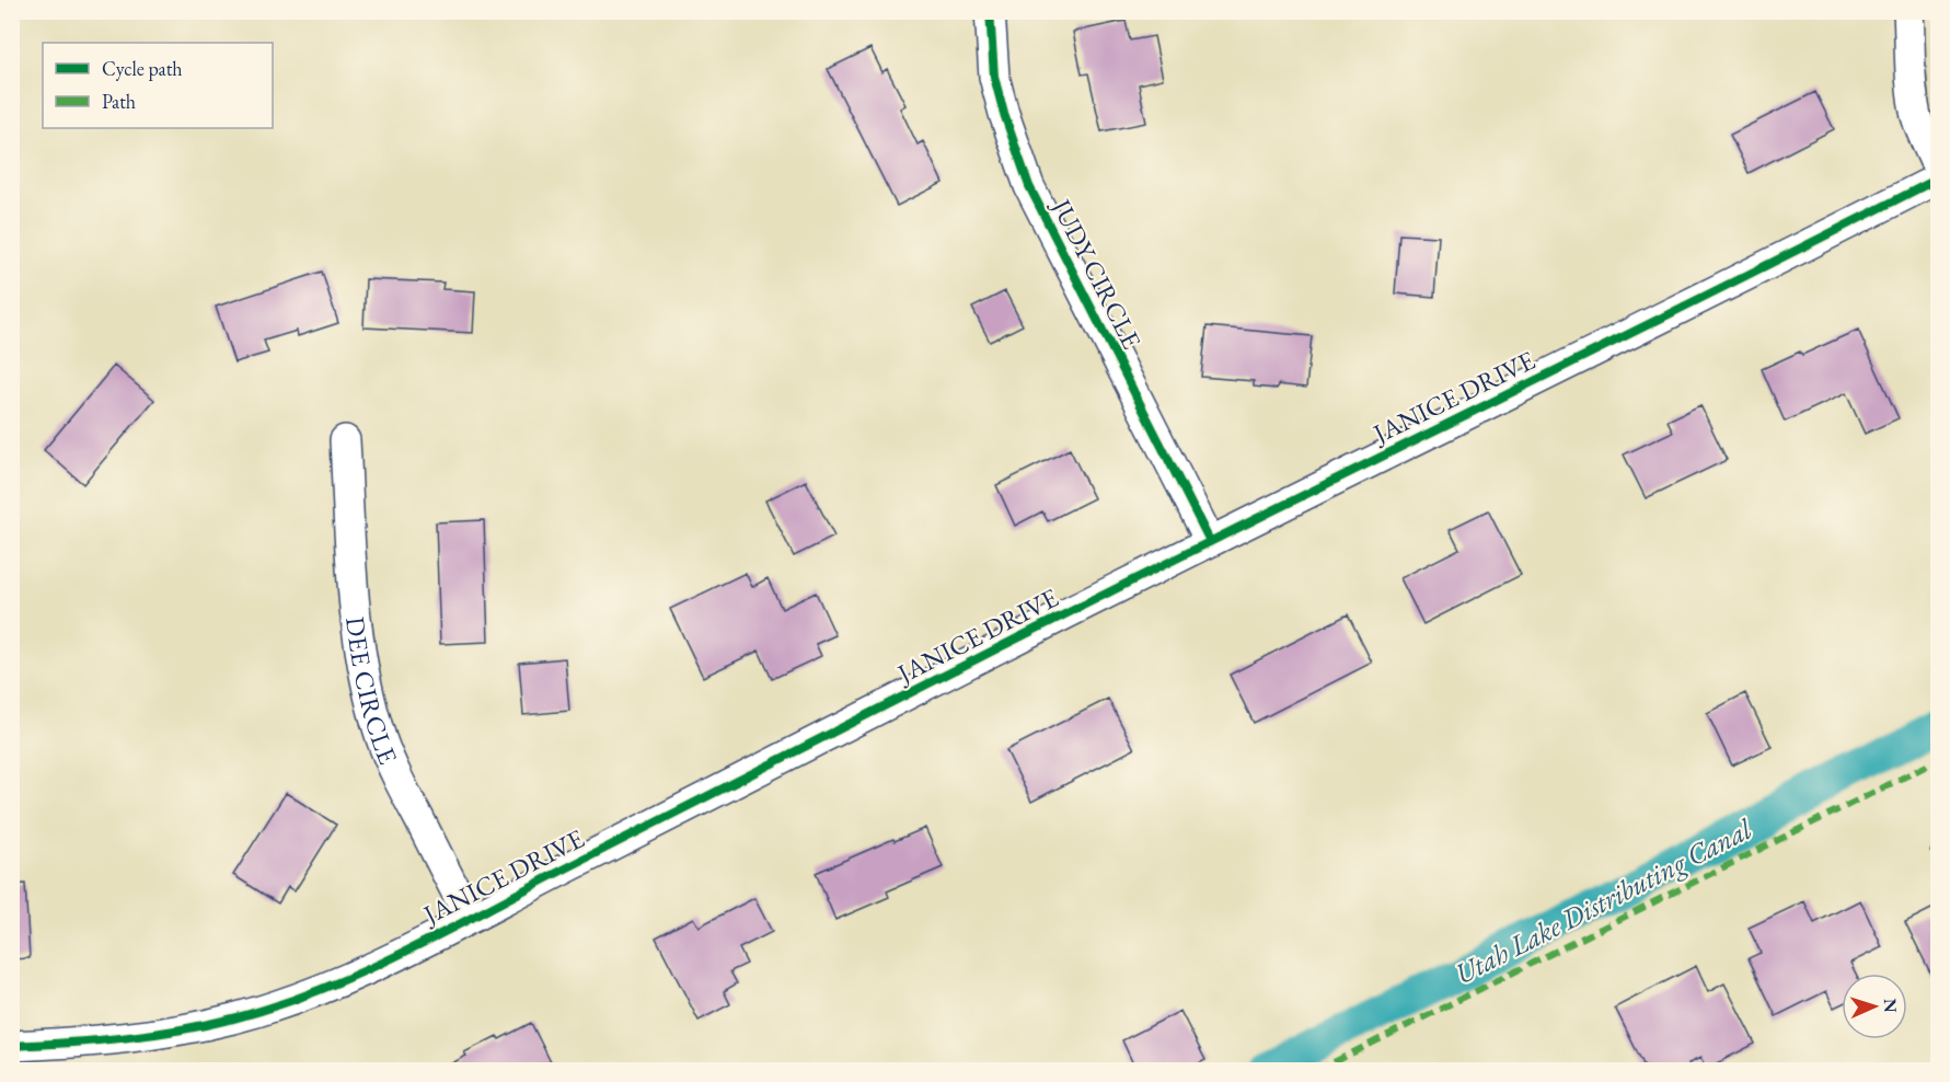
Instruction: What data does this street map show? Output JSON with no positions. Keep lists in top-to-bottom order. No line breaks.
{"streets":{"street":["JUDY CIRCLE","JANICE DRIVE","DEE CIRCLE"]},"crossings":[["JUDY CIRCLE","JANICE DRIVE"],["JANICE DRIVE","DEE CIRCLE"]],"water":["Utah Lake Distributing Canal"],"legend":["Cycle path","Path"],"north":"right"}
